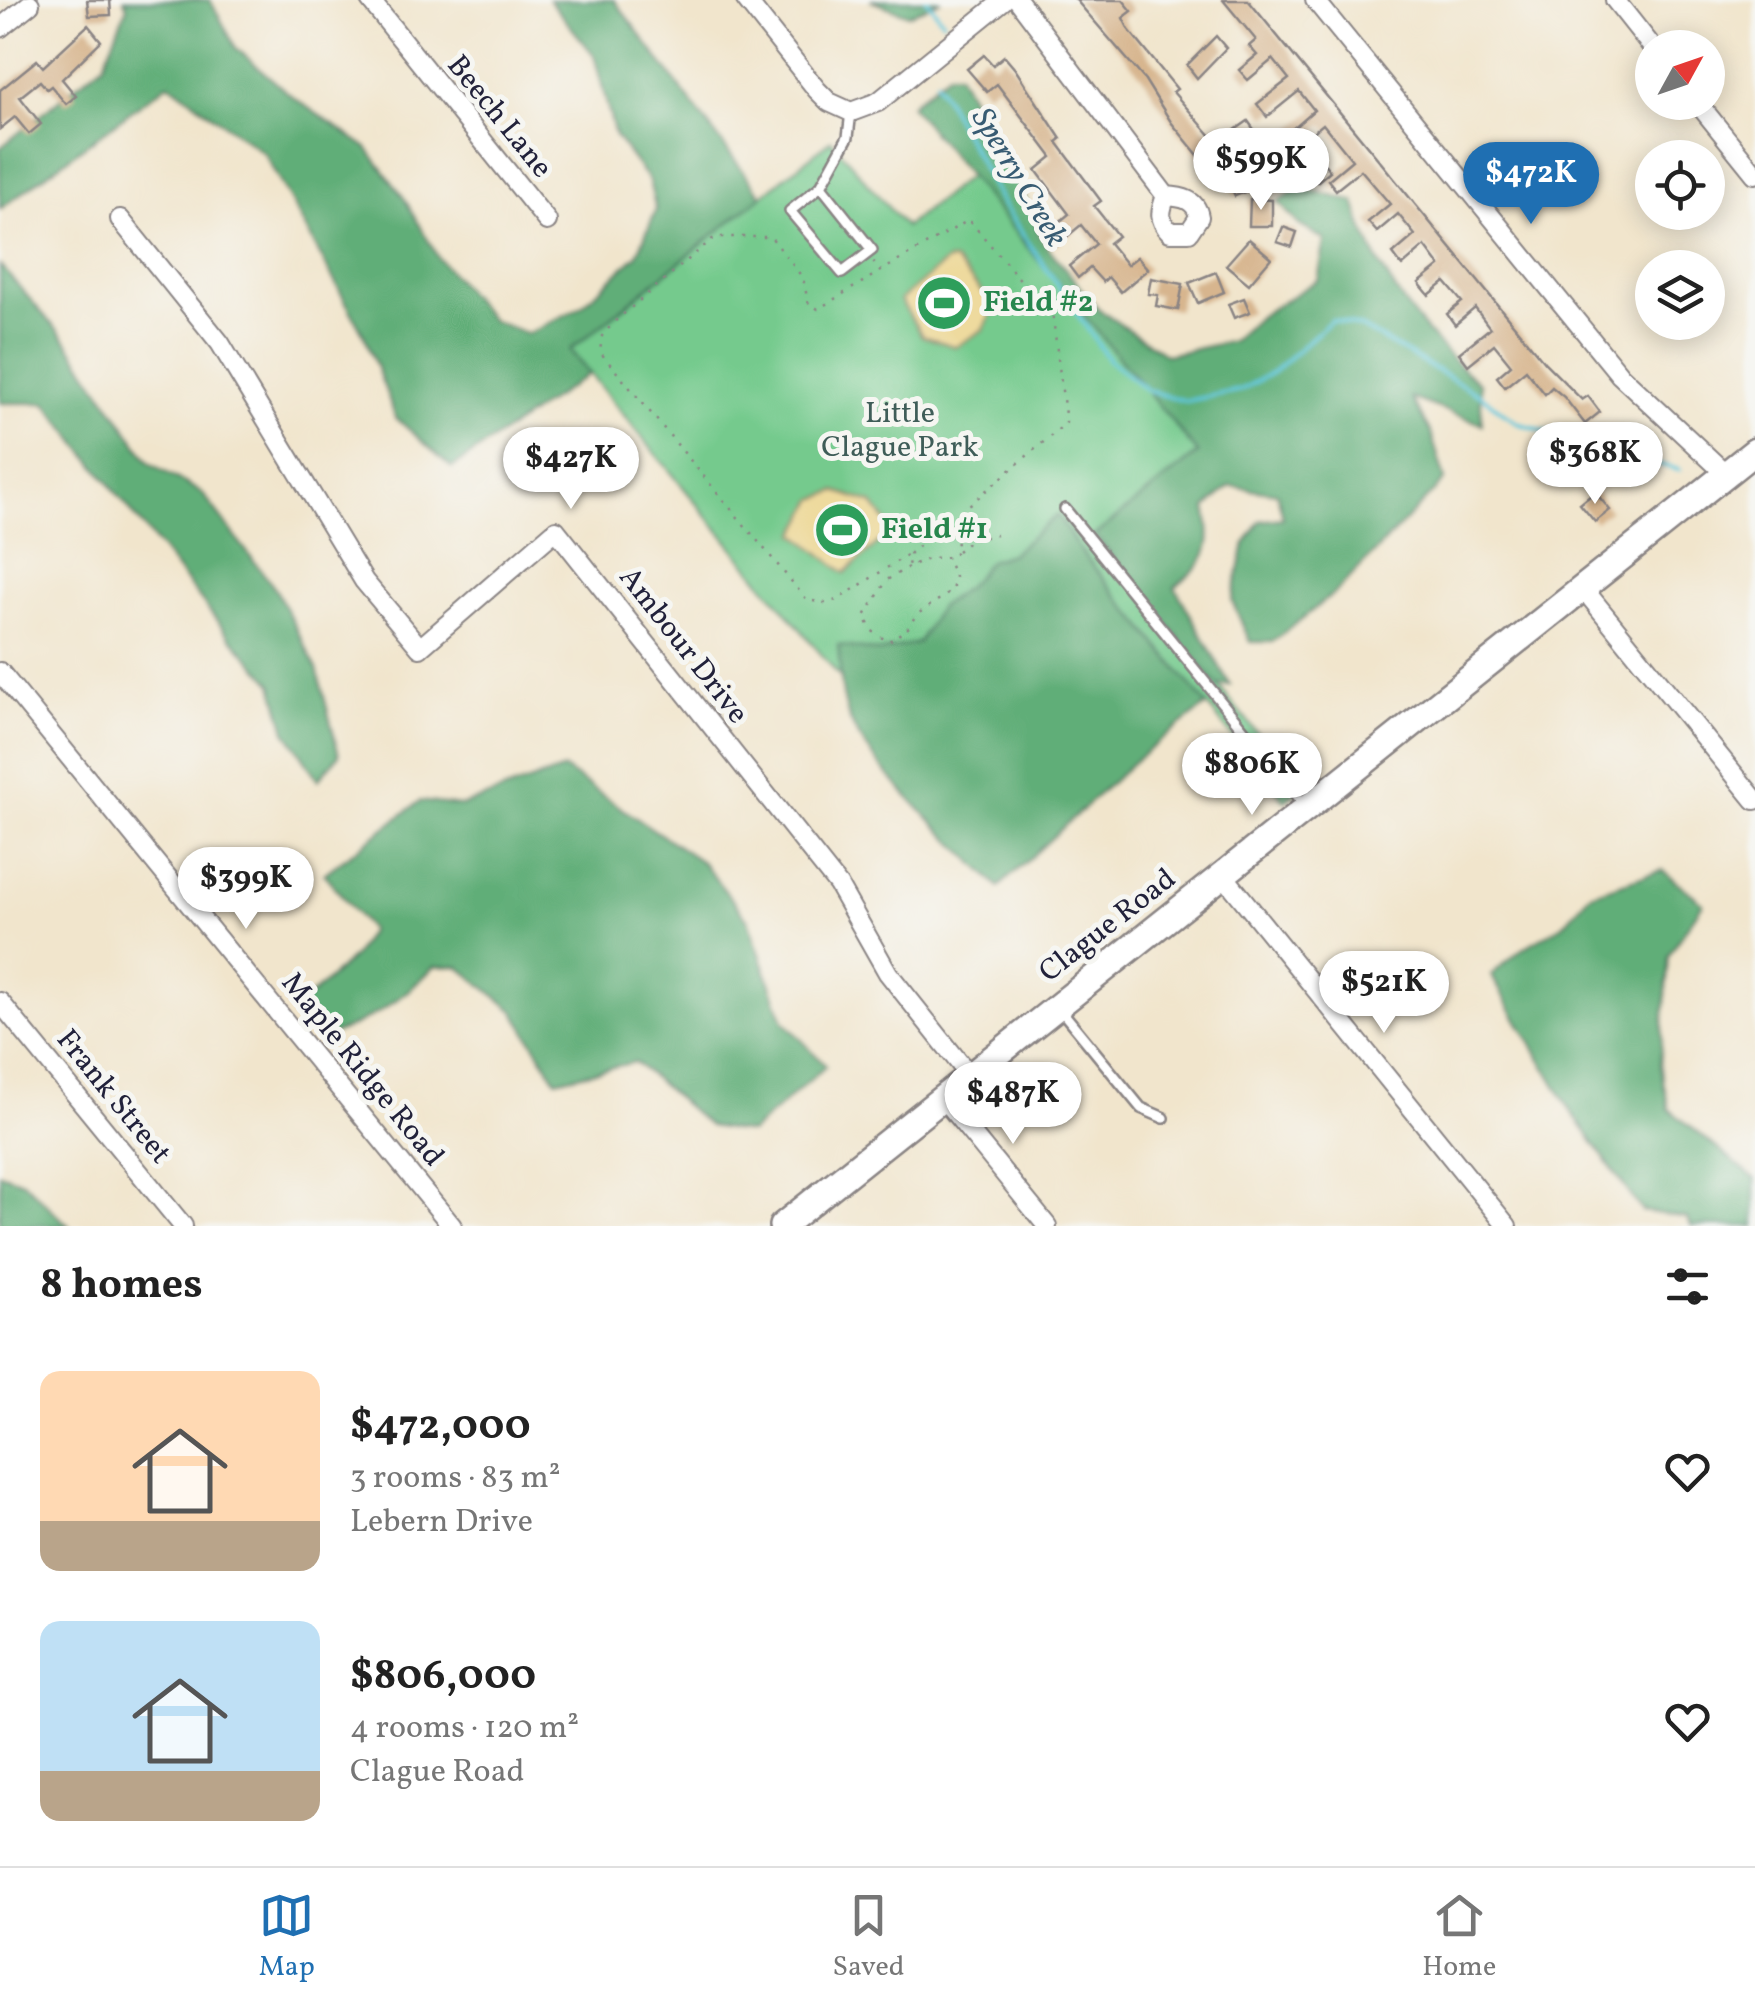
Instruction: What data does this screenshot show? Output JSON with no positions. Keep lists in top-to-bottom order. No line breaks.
{"streets":{"main road":["Clague Road"],"street":["Beech Lane","Ambour Drive","Maple Ridge Road","Frank Street"]},"crossings":[["Ambour Drive","Clague Road"]],"water":["Sperry Creek"],"parks":["Little Clague Park"],"places":{"sports":["Field #2","Field #1"]},"north":"top right","page":{"price":["$599K","$472K","$368K","$427K","$806K","$399K","$521K","$487K"],"heading":"8 homes","list":[{"name":"$472,000","note":"3 rooms · 83 m² · Lebern Drive"},{"name":"$806,000","note":"4 rooms · 120 m² · Clague Road"}],"tabs":["Map","Saved","Home"]}}
